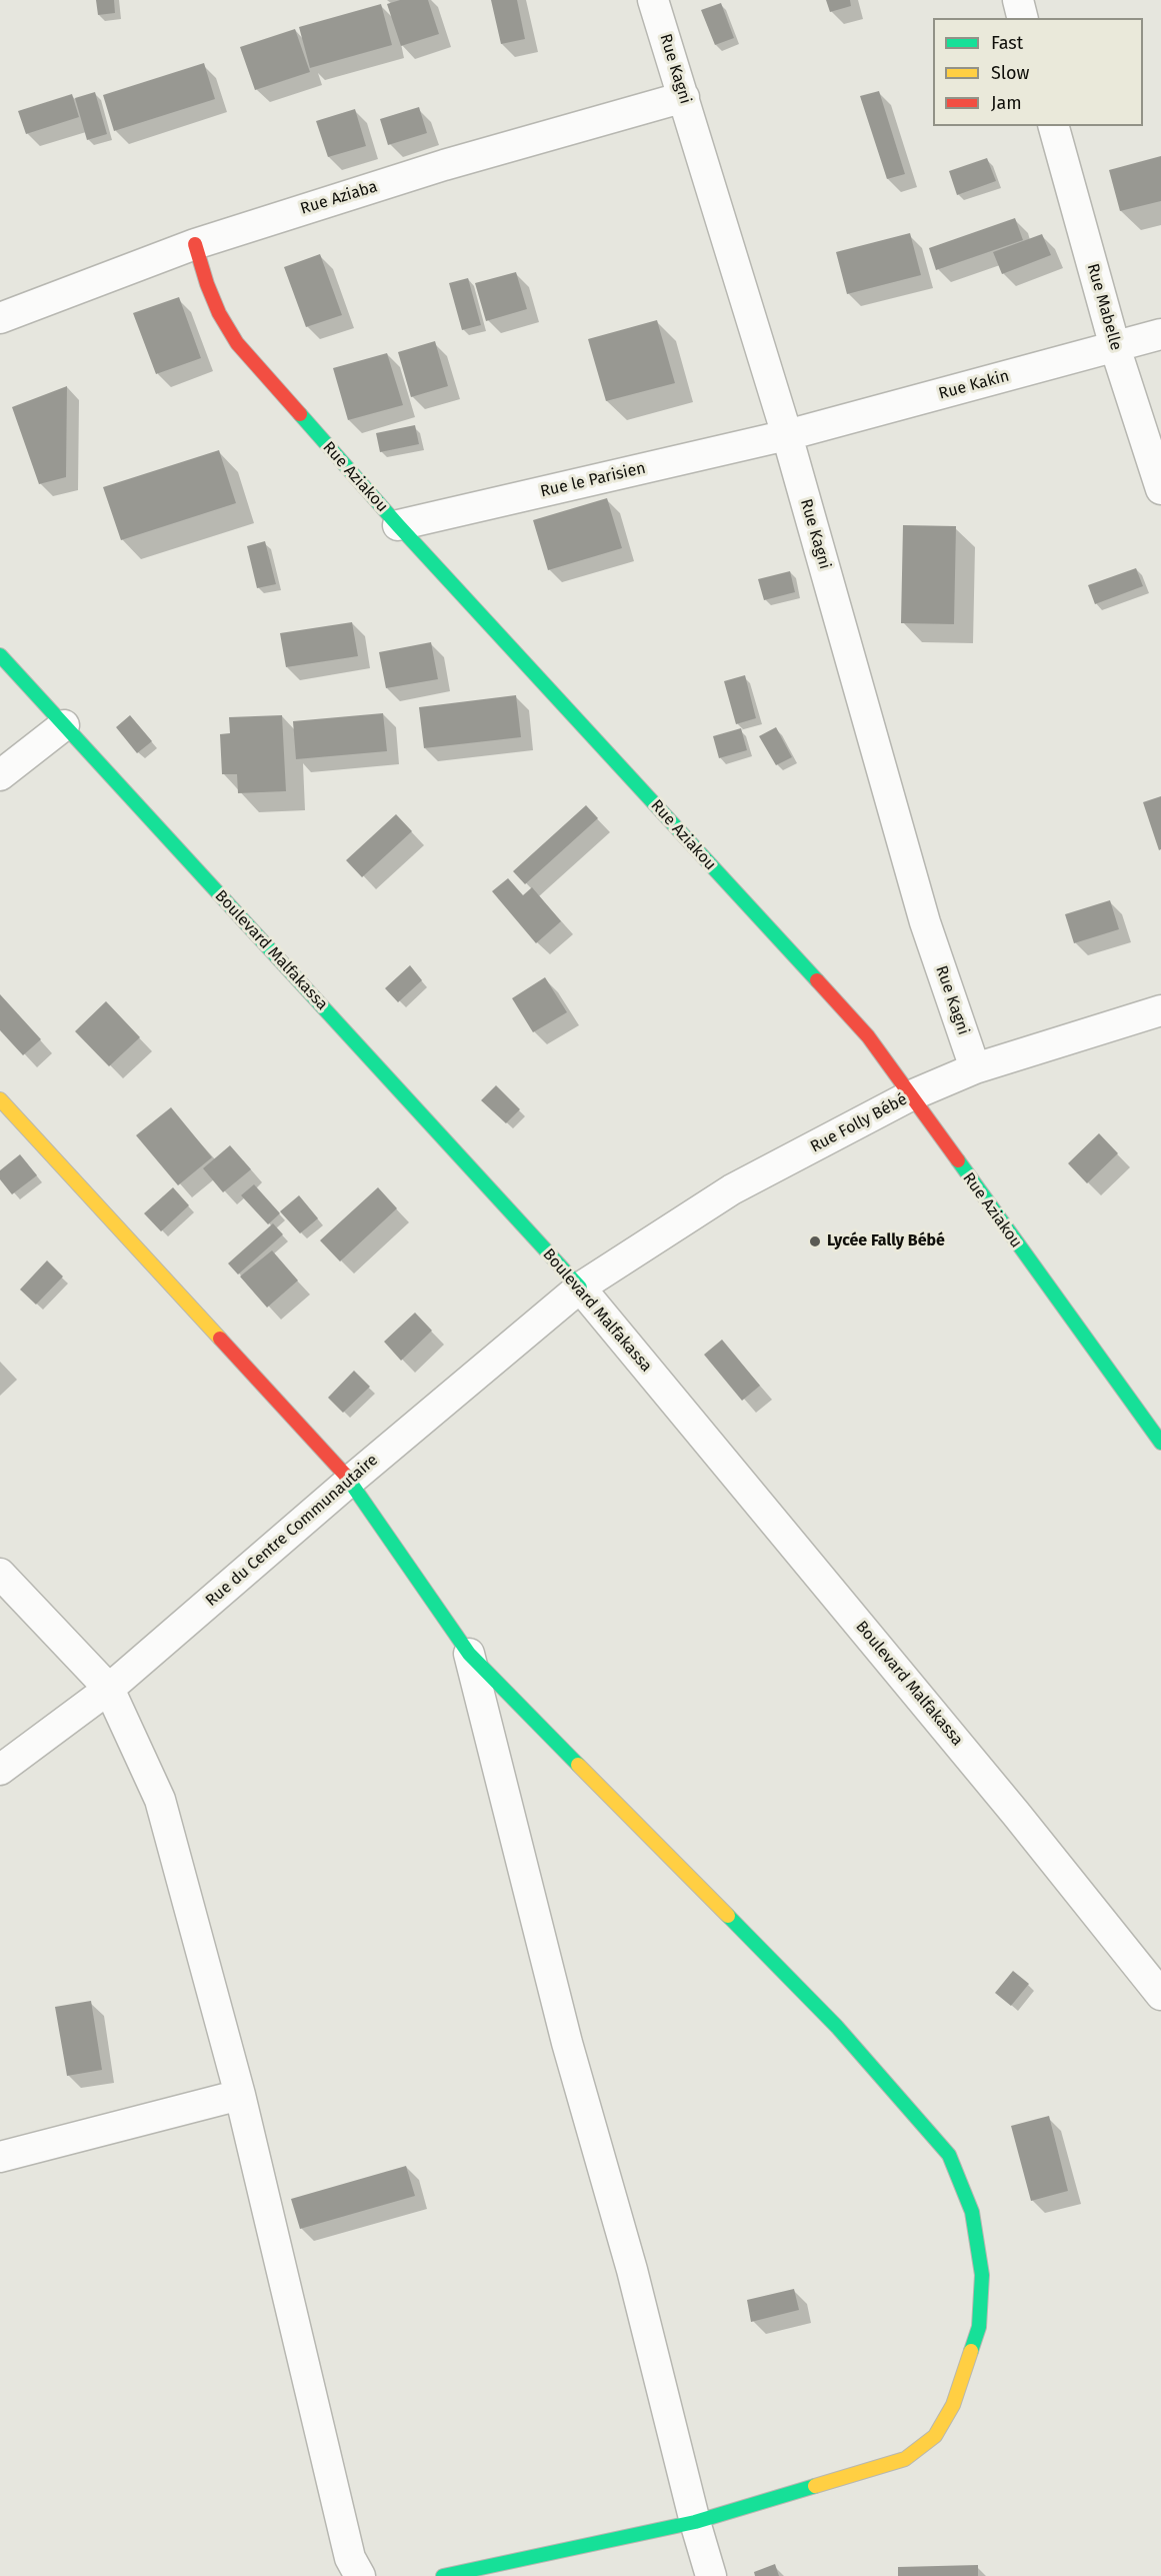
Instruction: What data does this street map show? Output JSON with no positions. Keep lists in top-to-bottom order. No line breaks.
{"streets":{"street":["Rue Kagni","Rue Aziaba","Rue Mabelle","Rue Kakin","Rue Aziakou","Rue le Parisien","Boulevard Malfakassa","Rue Folly Bébé","Rue du Centre Communautaire"]},"crossings":[["Rue Kagni","Rue Aziaba"],["Rue Kagni","Rue Kakin"],["Rue Kagni","Rue le Parisien"],["Rue Kagni","Rue Folly Bébé"],["Rue Aziaba","Rue Aziakou"],["Rue Mabelle","Rue Kakin"],["Rue Kakin","Rue le Parisien"],["Rue Aziakou","Rue le Parisien"],["Rue Aziakou","Rue Folly Bébé"],["Boulevard Malfakassa","Rue Folly Bébé"],["Boulevard Malfakassa","Rue du Centre Communautaire"],["Rue Folly Bébé","Rue du Centre Communautaire"]],"places":["Lycée Fally Bébé"],"legend":["Fast","Slow","Jam"]}
